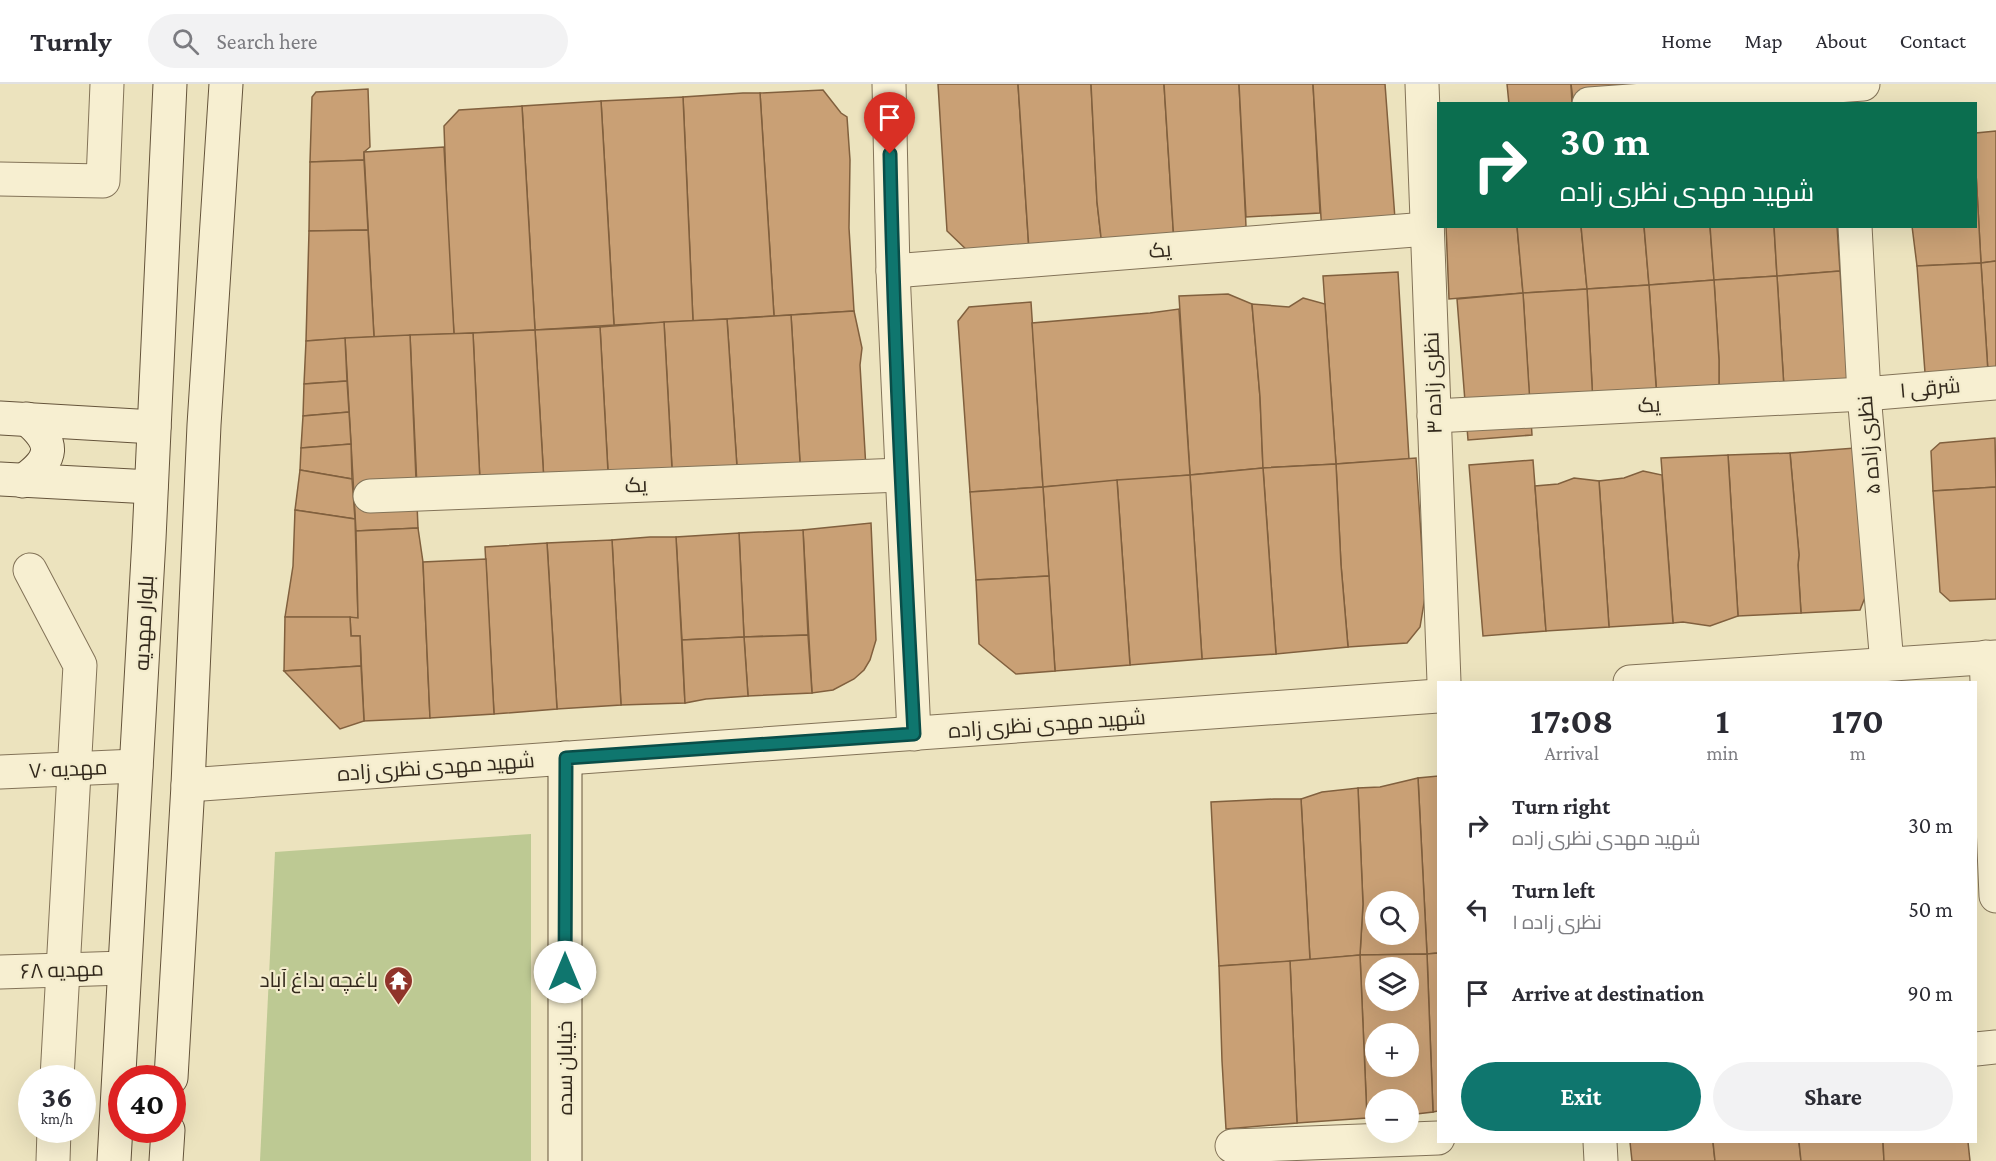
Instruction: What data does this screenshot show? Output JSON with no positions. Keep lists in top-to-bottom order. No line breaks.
{"streets":{"street":["یک","نظری زاده ۳","۱ شرقی","نظری زاده ۵","بلوار مهدیه","شهید مهدی نظری زاده","مهدیه ۷۰","مهدیه ۶۸","خیابان سده"]},"crossings":[["یک","نظری زاده ۳"],["یک","۱ شرقی"],["یک","نظری زاده ۵"],["۱ شرقی","نظری زاده ۵"],["بلوار مهدیه","مهدیه ۷۰"],["بلوار مهدیه","مهدیه ۶۸"],["شهید مهدی نظری زاده","خیابان سده"]],"places":{"temple":["باغچه بداغ آباد"]},"page":{"header":"Turnly","search":"Search here","nav":["Home","Map","About","Contact"],"turn":["30 m","شهید مهدی نظری زاده"],"eta":["17:08","Arrival","1","min","170","m"],"list":[{"name":"Turn right","note":"شهید مهدی نظری زاده","value":"30 m"},{"name":"Turn left","note":"نظری زاده ۱","value":"50 m"},{"name":"Arrive at destination","value":"90 m"}],"map_buttons":["+","−"],"buttons":["Exit","Share"],"speed":"36 km/h","limit":"40"}}
